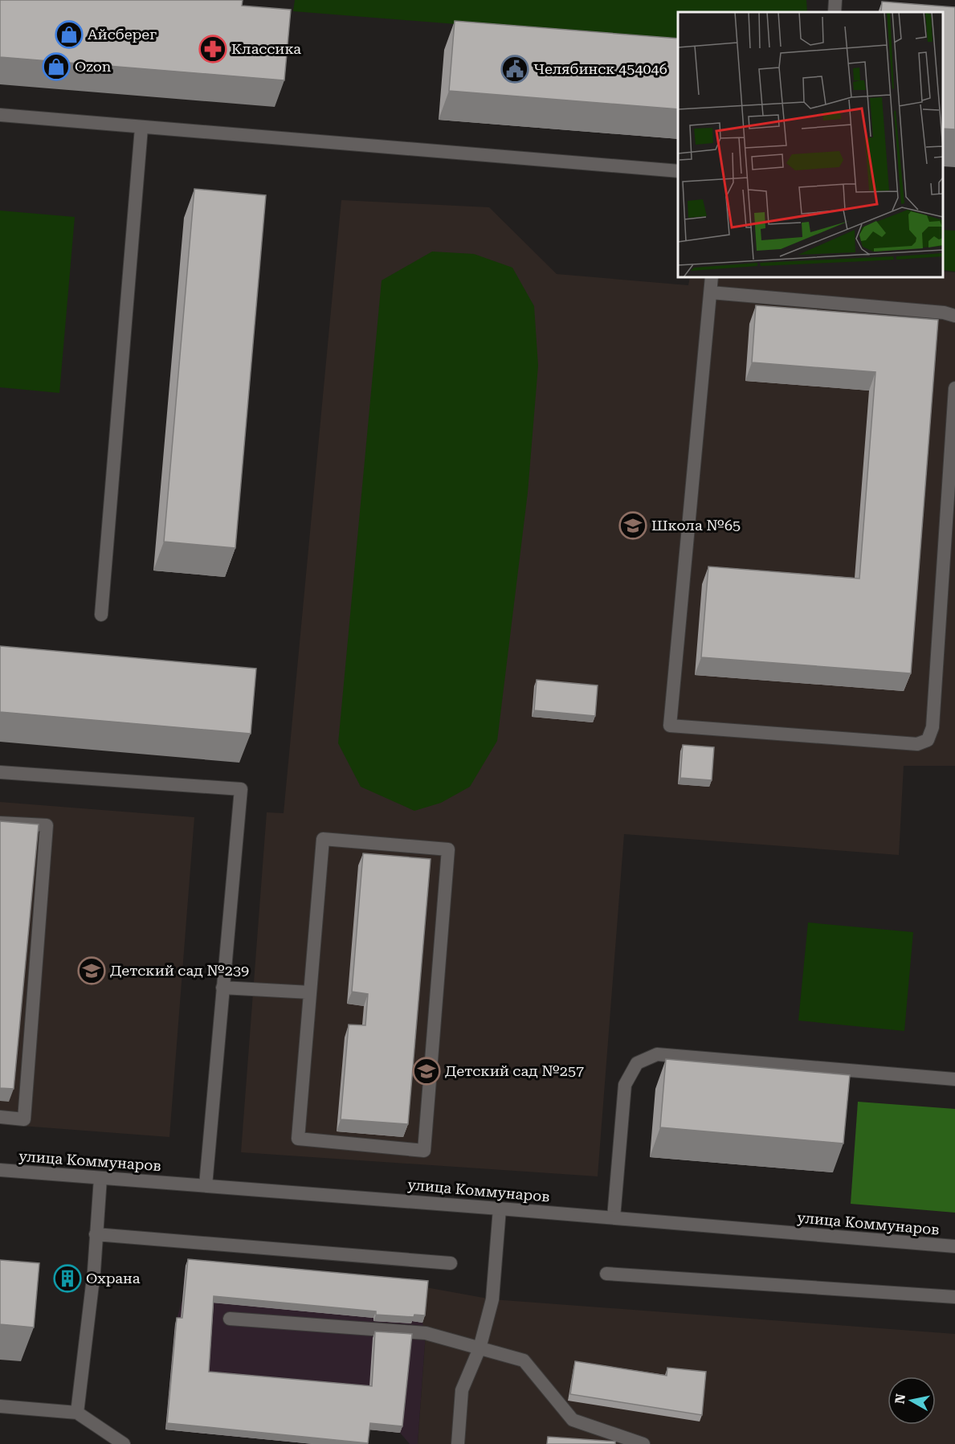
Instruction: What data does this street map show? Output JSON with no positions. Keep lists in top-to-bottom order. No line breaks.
{"streets":{"street":["улица Коммунаров"]},"places":{"shop":["Айсберег","Ozon"],"pharmacy":["Классика"],"public building":["Челябинск 454046"],"school or university":["Школа №65","Детский сад №239","Детский сад №257"],"building":["Охрана"]},"north":"left"}
